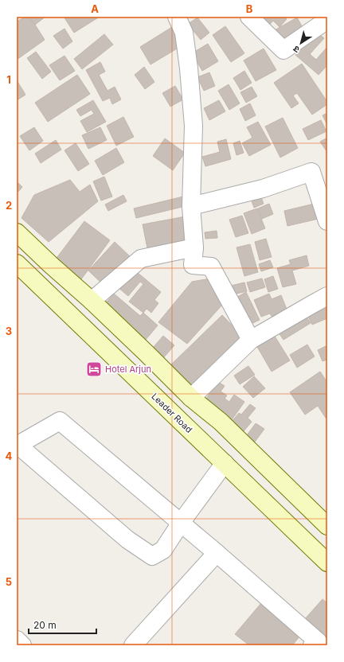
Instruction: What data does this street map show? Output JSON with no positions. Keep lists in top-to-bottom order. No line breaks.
{"streets":{"main road":["Leader Road"]},"places":{"hotel":["Hotel Arjun"]},"scale_bar":"20 m","north":"bottom left","grid":{"columns":["A","B"],"rows":["1","2","3","4","5"]}}
